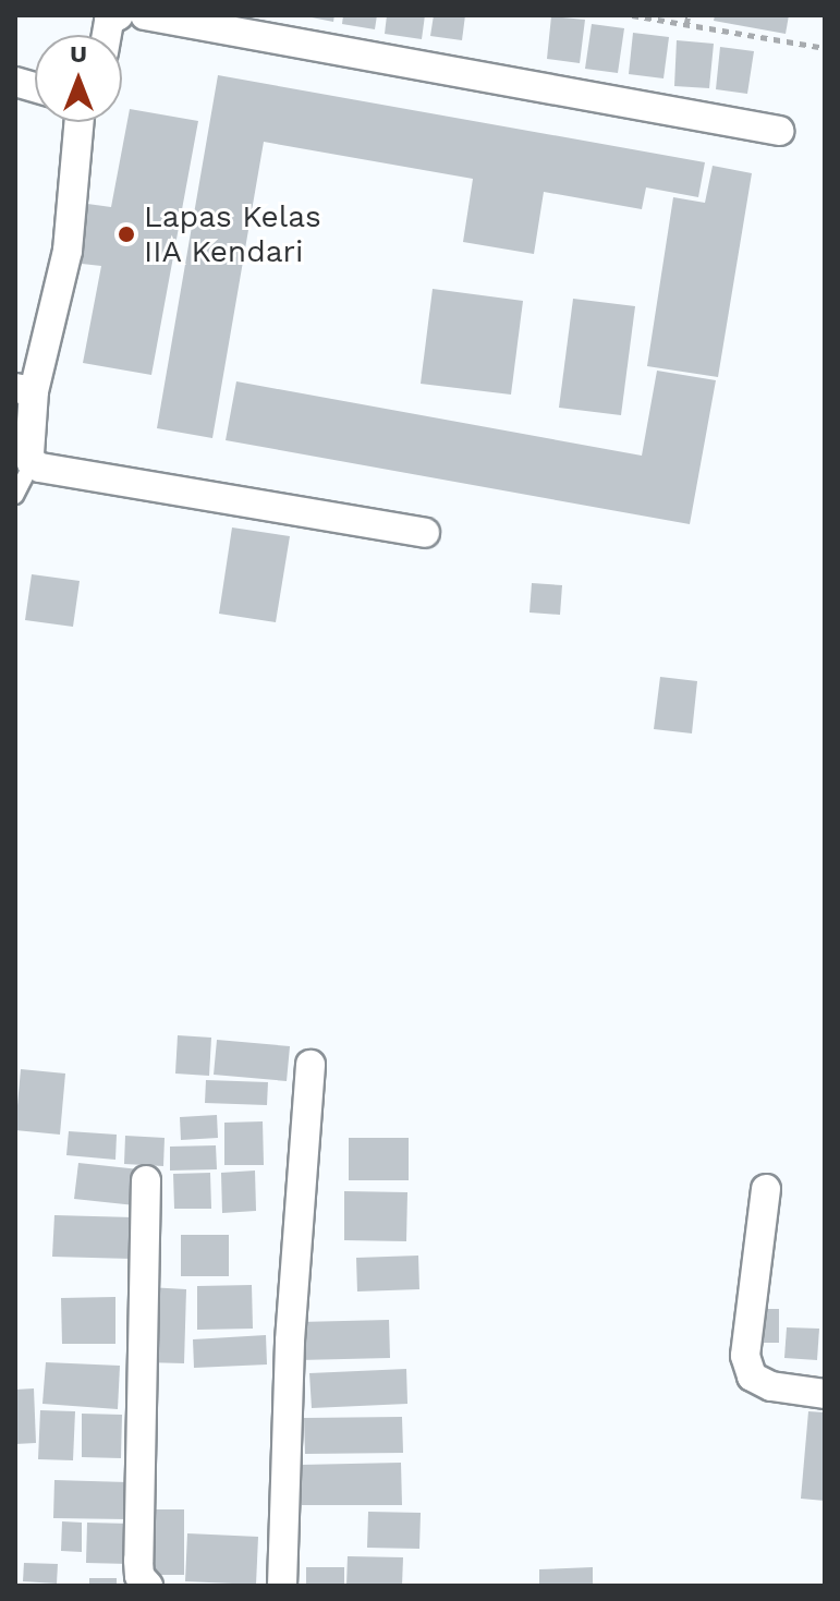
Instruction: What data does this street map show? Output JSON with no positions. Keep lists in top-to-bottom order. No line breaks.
{"places":["Lapas Kelas IIA Kendari"],"north":"top"}
